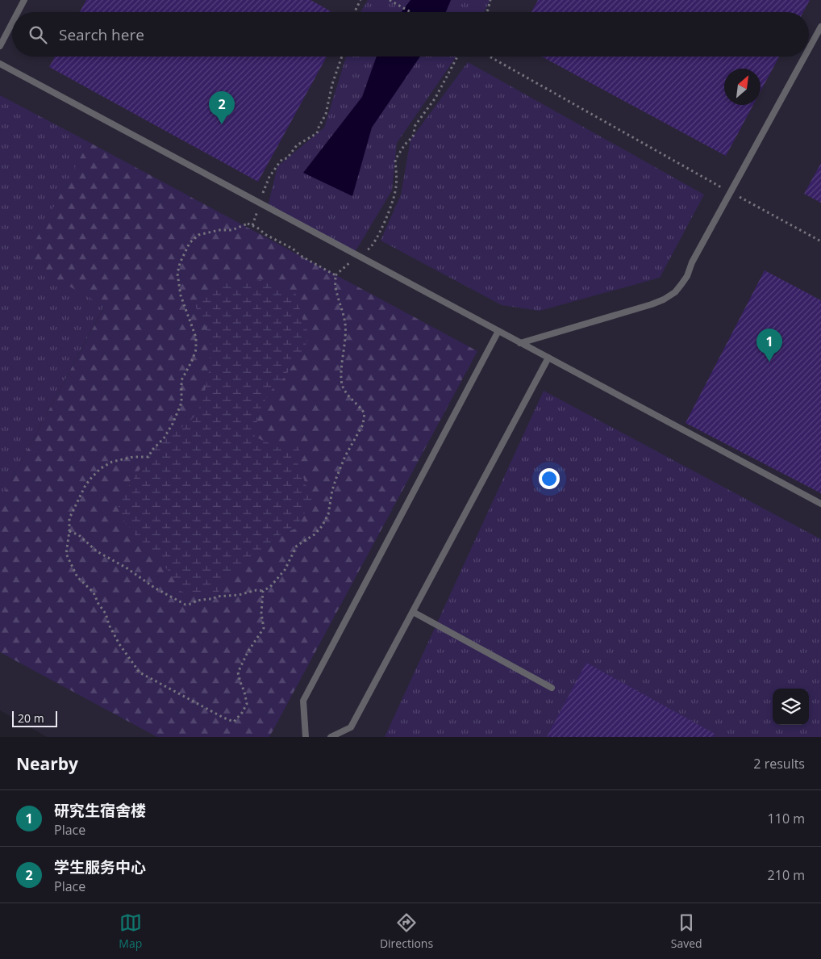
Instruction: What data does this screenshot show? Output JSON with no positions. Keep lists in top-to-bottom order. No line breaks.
{"scale_bar":"20 m","north":"top right","page":{"search":"Search here","pins":["2","1"],"scale":"20 m","heading":["Nearby","2 results"],"list":[{"mark":"1","name":"研究生宿舍楼","note":"Place","value":"110 m"},{"mark":"2","name":"学生服务中心","note":"Place","value":"210 m"}],"nav":["Map","Directions","Saved"]}}
